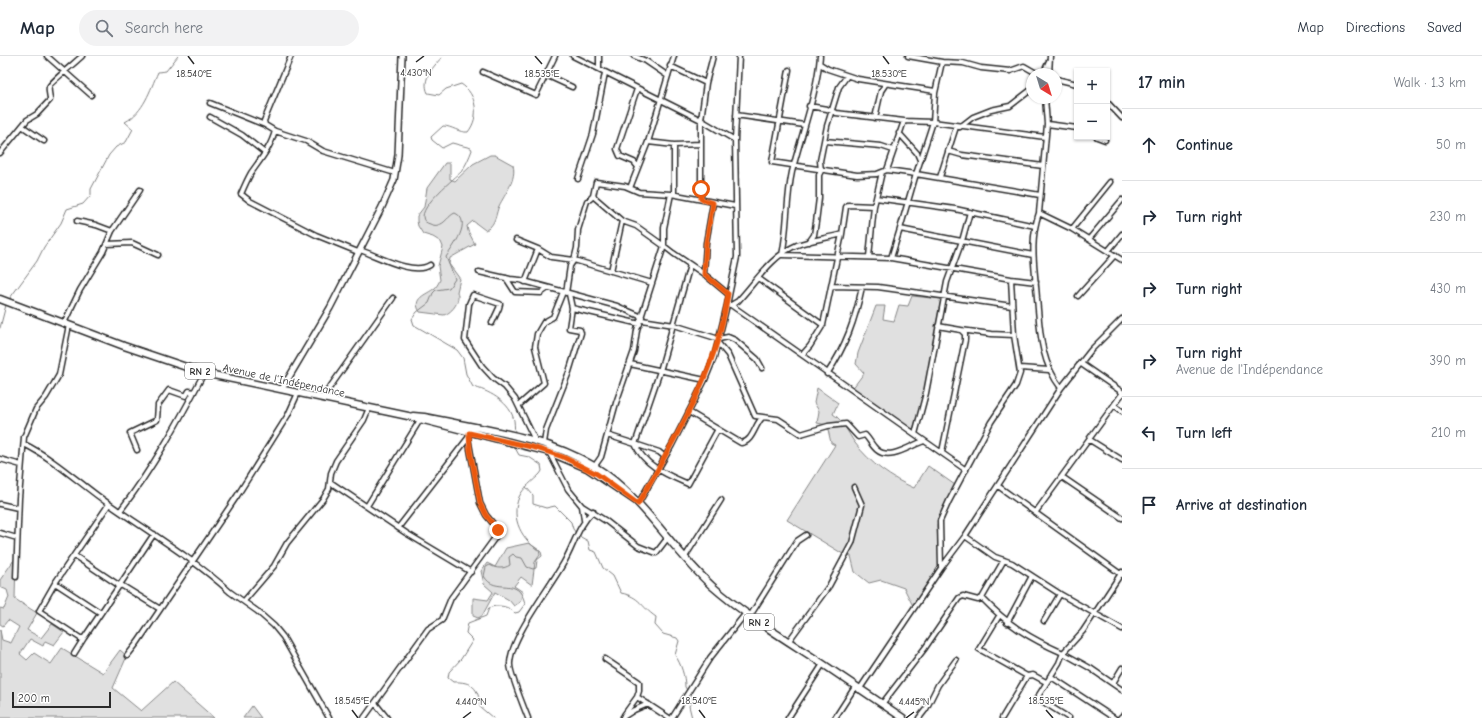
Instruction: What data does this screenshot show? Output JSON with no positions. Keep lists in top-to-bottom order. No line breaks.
{"streets":{"main road":["RN 2","Avenue de l'Indépendance"]},"scale_bar":"200 m","north":"bottom right","page":{"header":"Map","search":"Search here","nav":["Map","Directions","Saved"],"heading":["17 min","Walk · 1.3 km"],"map_buttons":["+","−"],"list":[["Continue","50 m"],["Turn right","230 m"],["Turn right","430 m"],["Turn right","Avenue de l'Indépendance","390 m"],["Turn left","210 m"],"Arrive at destination"],"scale":"200 m"},"coordinates":["4.430°N","18.540°E","18.535°E","18.530°E","18.545°E","4.440°N","4.445°N"]}
